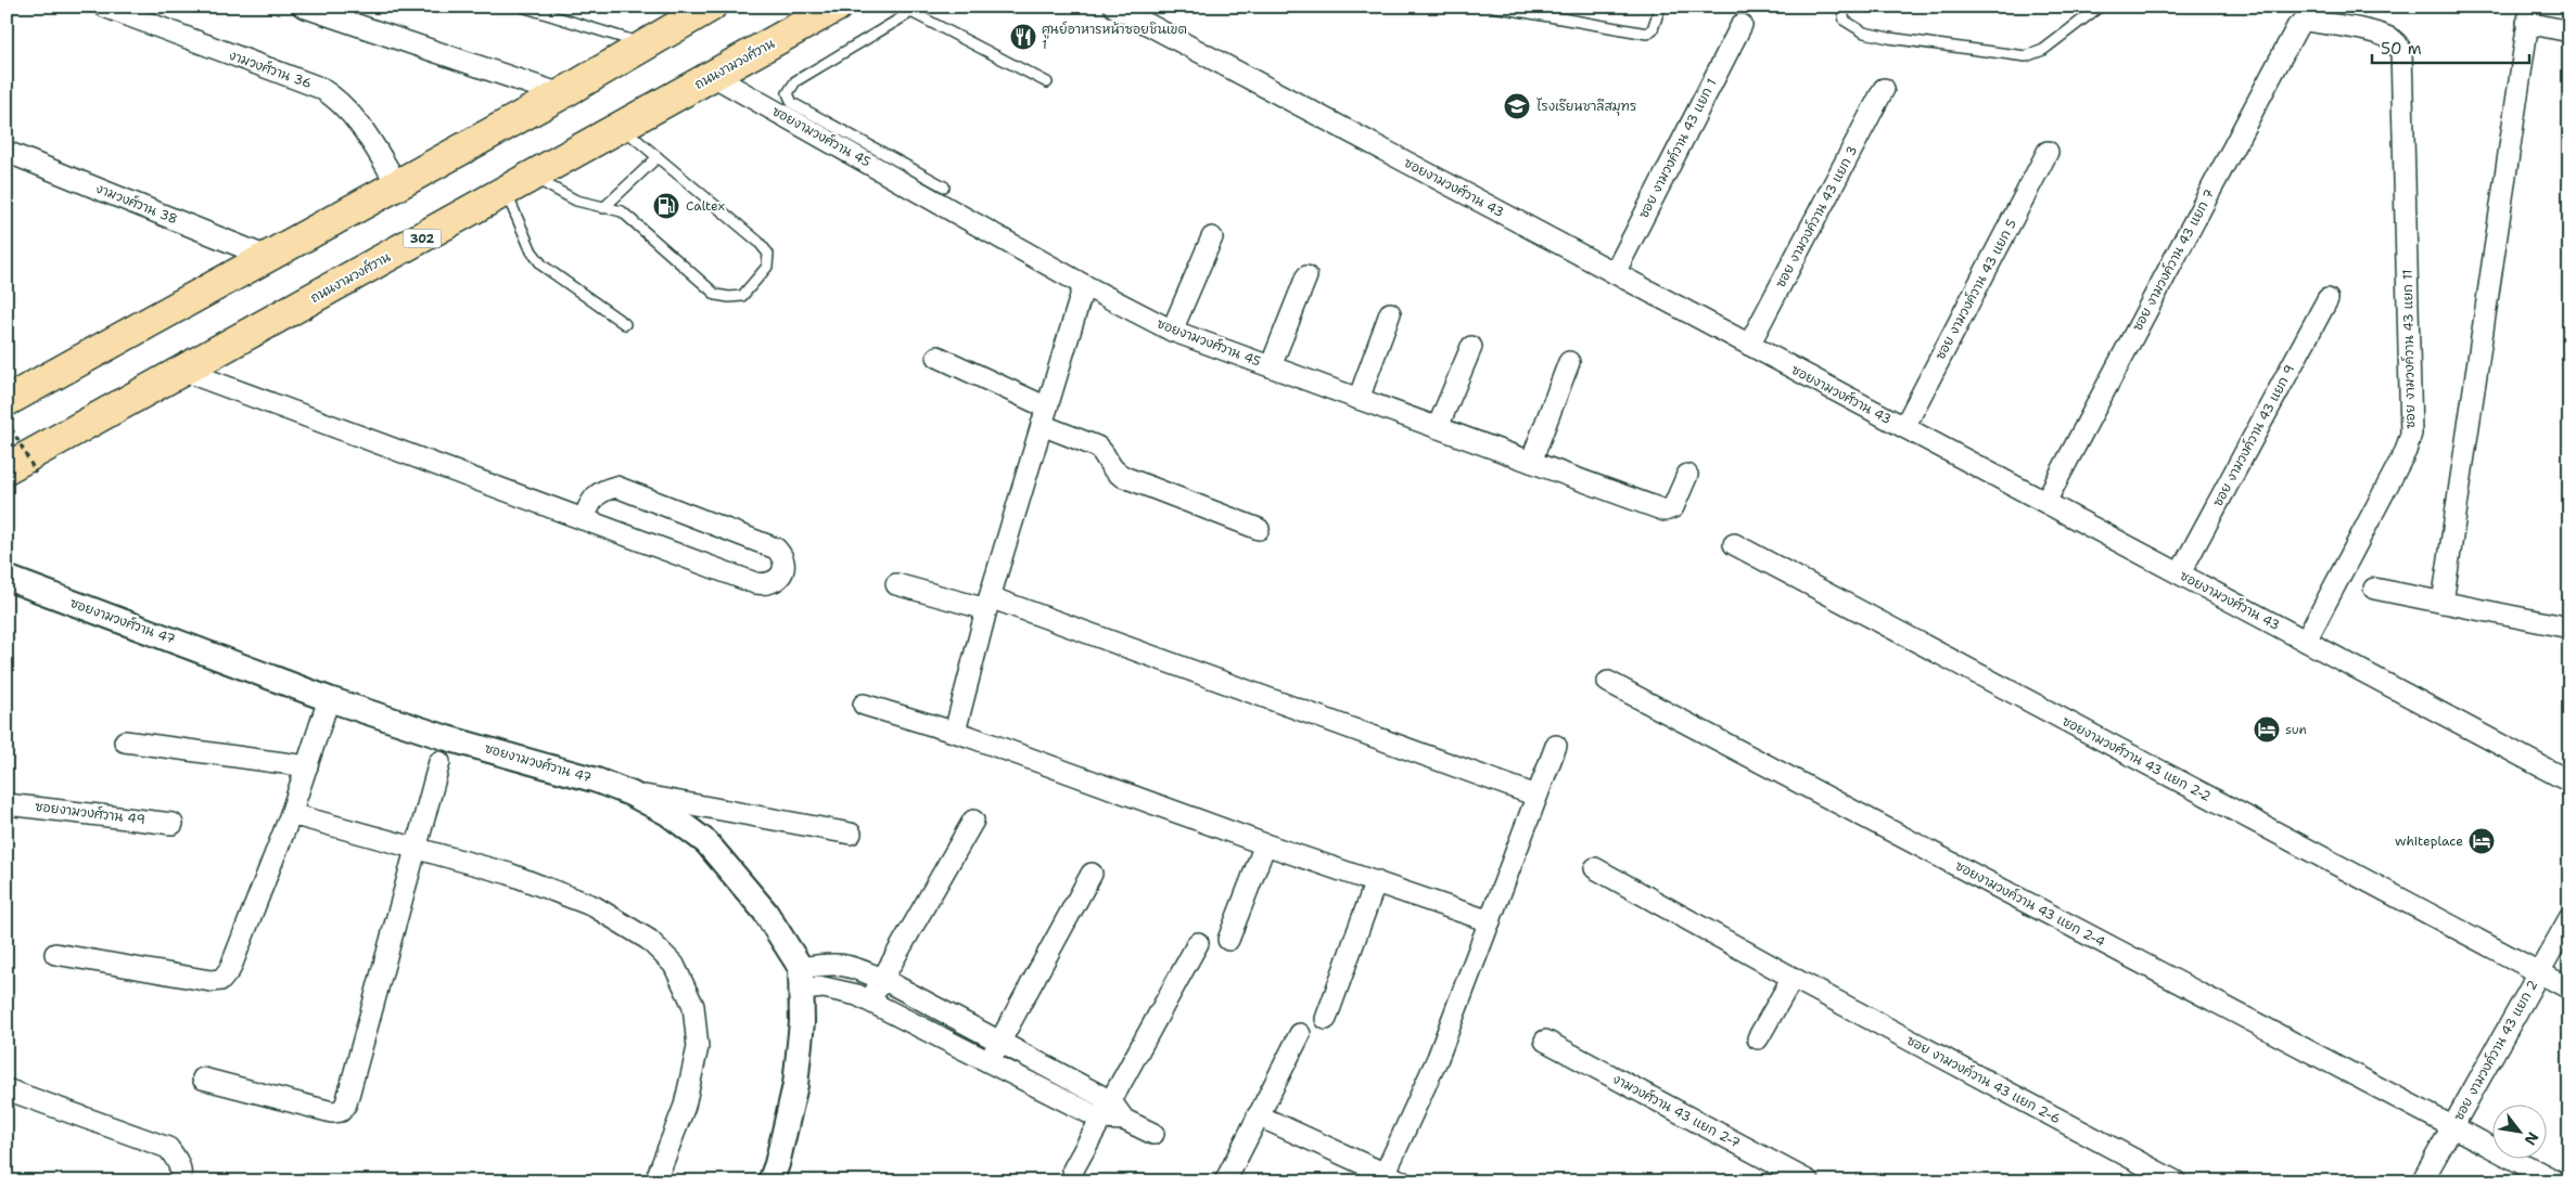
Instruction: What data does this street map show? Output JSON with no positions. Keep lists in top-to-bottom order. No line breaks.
{"streets":{"main road":["ถนนงามวงศ์วาน","302"],"street":["งามวงศ์วาน 36","ซอยงามวงศ์วาน 45","ซอย งามวงค์วาน 43 แยก 1","ซอยงามวงศ์วาน 43","งามวงศ์วาน 38","ซอย งามวงค์วาน 43 แยก 3","ซอย งามวงค์วาน 43 แยก 7","ซอย งามวงค์วาน 43 แยก 5","ซอย งามวงค์วาน 43 แยก 11","ซอย งามวงค์วาน 43 แยก 9","ซอยงามวงศ์วาน 47","ซอยงามวงศ์วาน 43 แยก 2-2","ซอยงามวงศ์วาน 49","ซอยงามวงค์วาน 43 แยก 2-4","ซอย งามวงค์วาน 43 แยก 2","ซอย งามวงค์วาน 43 แยก 2-6","งามวงศ์วาน 43 แยก 2-7"]},"crossings":[["ถนนงามวงศ์วาน","ซอยงามวงศ์วาน 45"],["ซอย งามวงค์วาน 43 แยก 1","ซอยงามวงศ์วาน 43"],["ซอยงามวงศ์วาน 43","ซอย งามวงค์วาน 43 แยก 3"],["ซอยงามวงศ์วาน 43","ซอย งามวงค์วาน 43 แยก 7"],["ซอยงามวงศ์วาน 43","ซอย งามวงค์วาน 43 แยก 5"],["ซอยงามวงศ์วาน 43","ซอย งามวงค์วาน 43 แยก 11"],["ซอยงามวงศ์วาน 43","ซอย งามวงค์วาน 43 แยก 9"],["ซอย งามวงค์วาน 43 แยก 7","ซอย งามวงค์วาน 43 แยก 11"],["ซอยงามวงศ์วาน 43 แยก 2-2","ซอย งามวงค์วาน 43 แยก 2"],["ซอยงามวงค์วาน 43 แยก 2-4","ซอย งามวงค์วาน 43 แยก 2"]],"places":{"restaurant":["ศูนย์อาหารหน้าซอยชินเขต 1"],"school or university":["โรงเรียนชาลีสมุทร"],"fuel station":["Caltex"],"hotel":["sun","whiteplace"]},"scale_bar":"50 m","north":"bottom right"}
